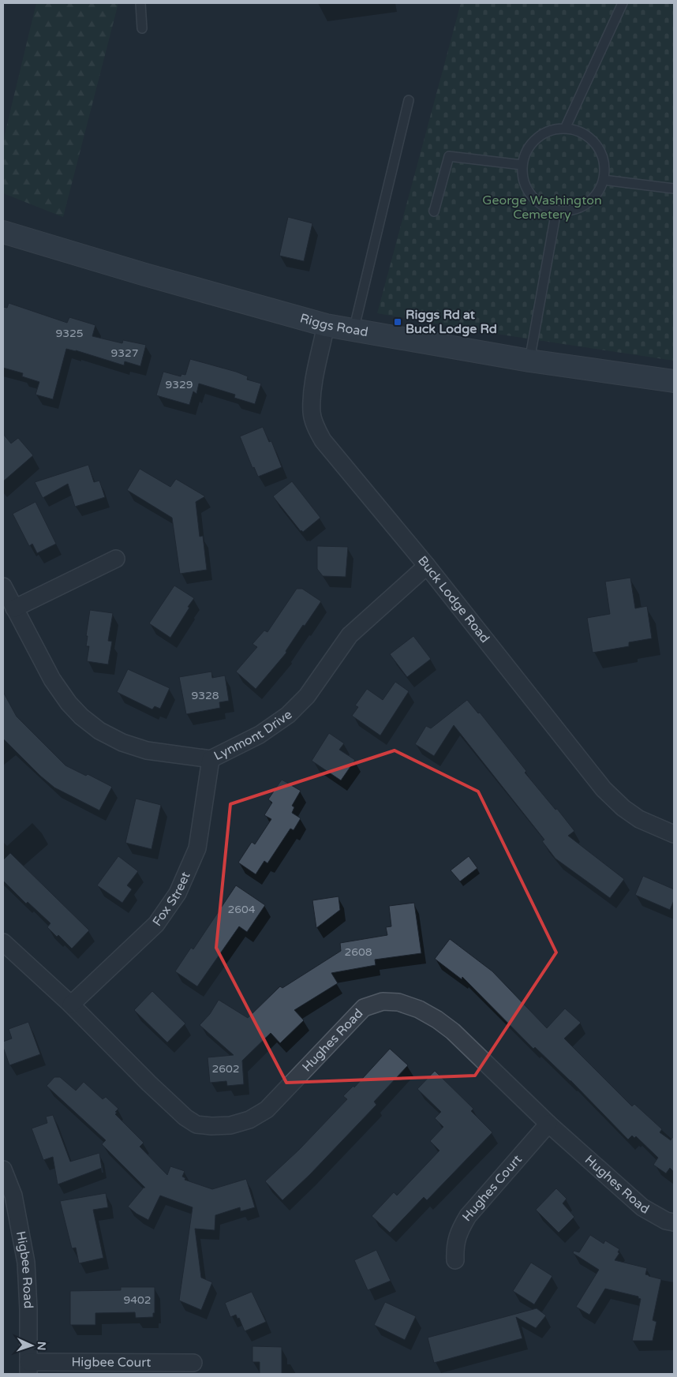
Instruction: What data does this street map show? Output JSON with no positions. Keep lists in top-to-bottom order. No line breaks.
{"streets":{"main road":["Riggs Road"],"street":["Buck Lodge Road","Lynmont Drive","Fox Street","Hughes Road","Hughes Court","Higbee Road","Higbee Court"]},"crossings":[["Riggs Road","Buck Lodge Road"],["Buck Lodge Road","Lynmont Drive"],["Lynmont Drive","Fox Street"],["Fox Street","Hughes Road"],["Hughes Road","Hughes Court"],["Higbee Road","Higbee Court"]],"parks":["George Washington Cemetery"],"places":{"transit":["Riggs Rd at Buck Lodge Rd"]},"house_numbers":["9325","9327","9329","9328","2604","2608","2602","9402"],"north":"right"}
